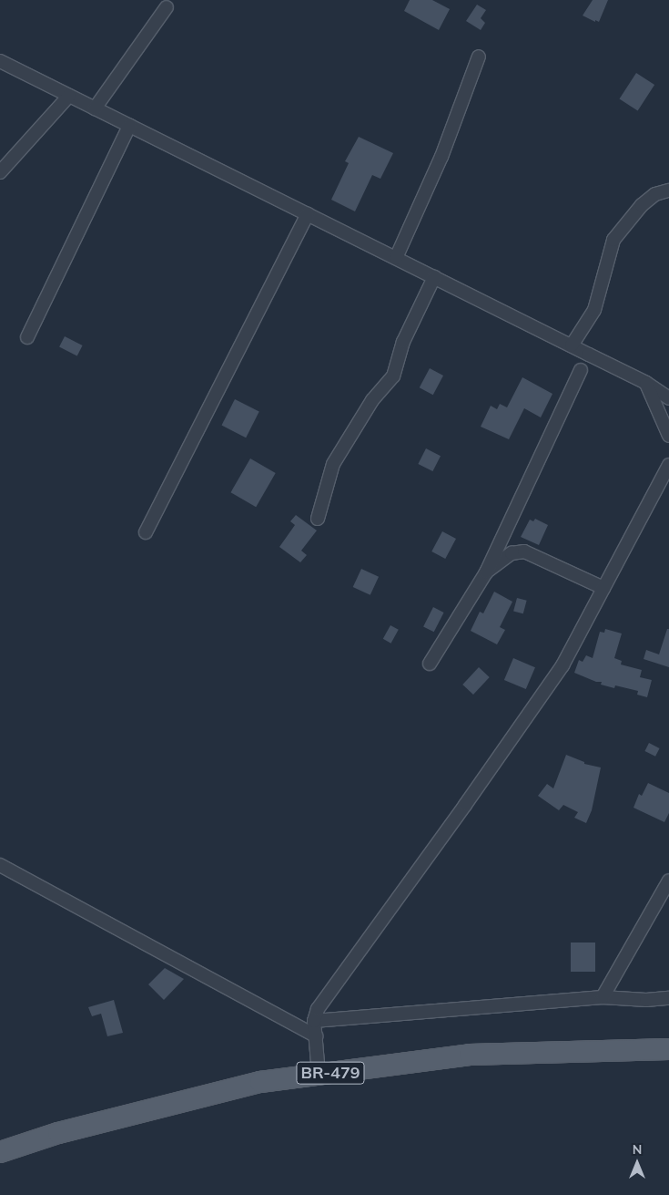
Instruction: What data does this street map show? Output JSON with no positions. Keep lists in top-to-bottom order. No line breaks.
{"streets":{"main road":["BR-479"]},"north":"top"}
